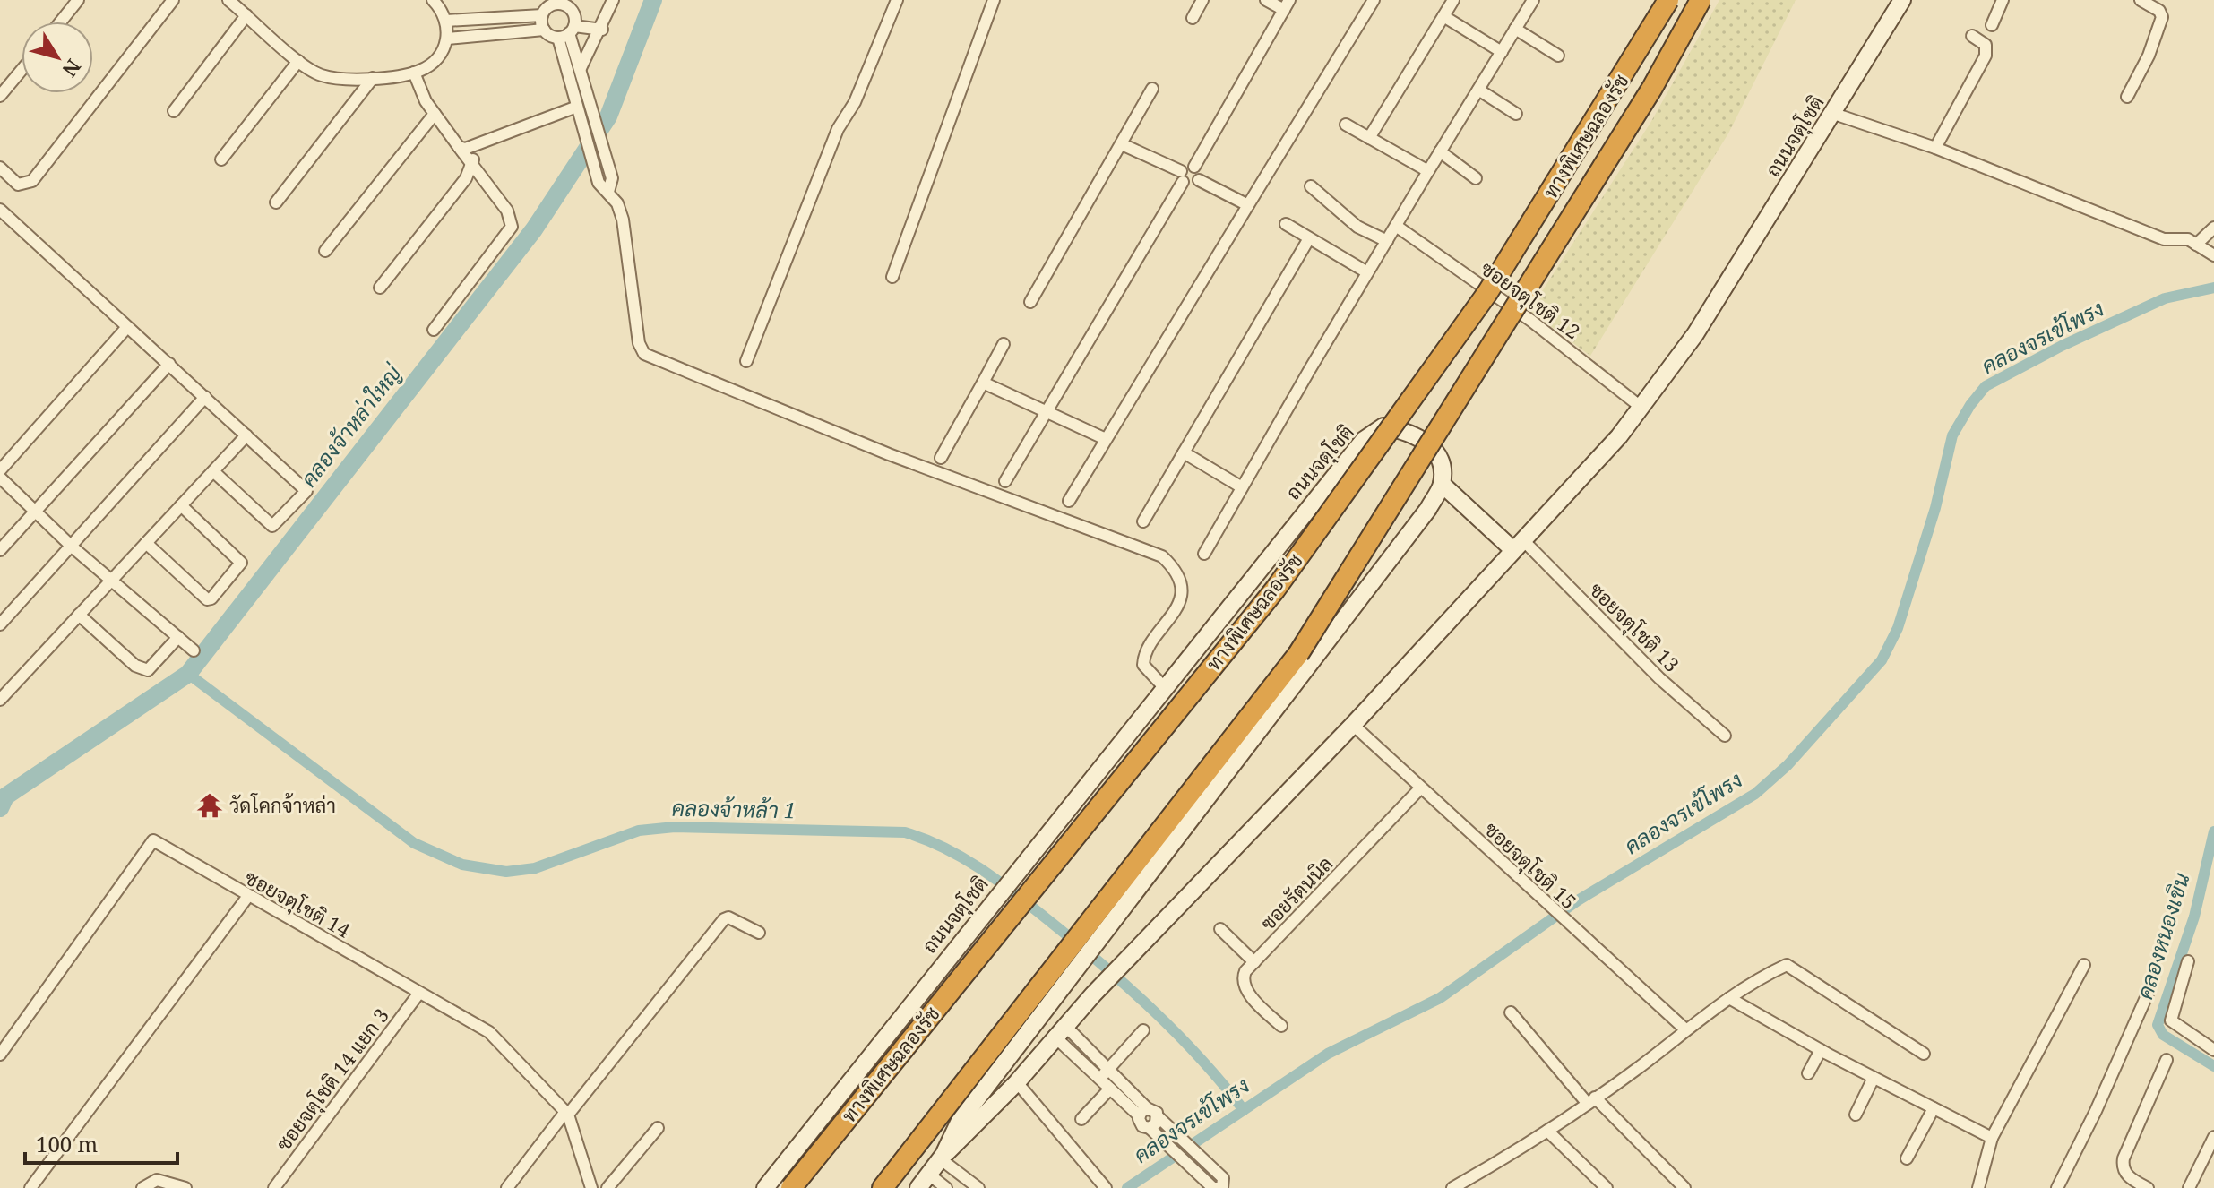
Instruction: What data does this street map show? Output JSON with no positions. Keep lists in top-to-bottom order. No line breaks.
{"streets":{"highway":["ทางพิเศษฉลองรัช"],"street":["ถนนจตุโชติ","ซอยจตุโชติ 12","ซอยจตุโชติ 13","ซอยจตุโชติ 15","ซอยรัตนนิล","ซอยจตุโชติ 14","ซอยจตุโชติ 14 แยก 3"]},"crossings":[["ทางพิเศษฉลองรัช","ถนนจตุโชติ"],["ถนนจตุโชติ","ซอยจตุโชติ 12"],["ถนนจตุโชติ","ซอยจตุโชติ 13"],["ถนนจตุโชติ","ซอยจตุโชติ 15"],["ซอยจตุโชติ 15","ซอยรัตนนิล"],["ซอยจตุโชติ 14","ซอยจตุโชติ 14 แยก 3"]],"water":["คลองจรเข้โพรง","คลองจ้าหล่าใหญ่","คลองจ้าหล้า 1","คลองหนองเขิน"],"places":{"temple":["วัดโคกจ้าหล่า"]},"scale_bar":"100 m","north":"bottom right"}
